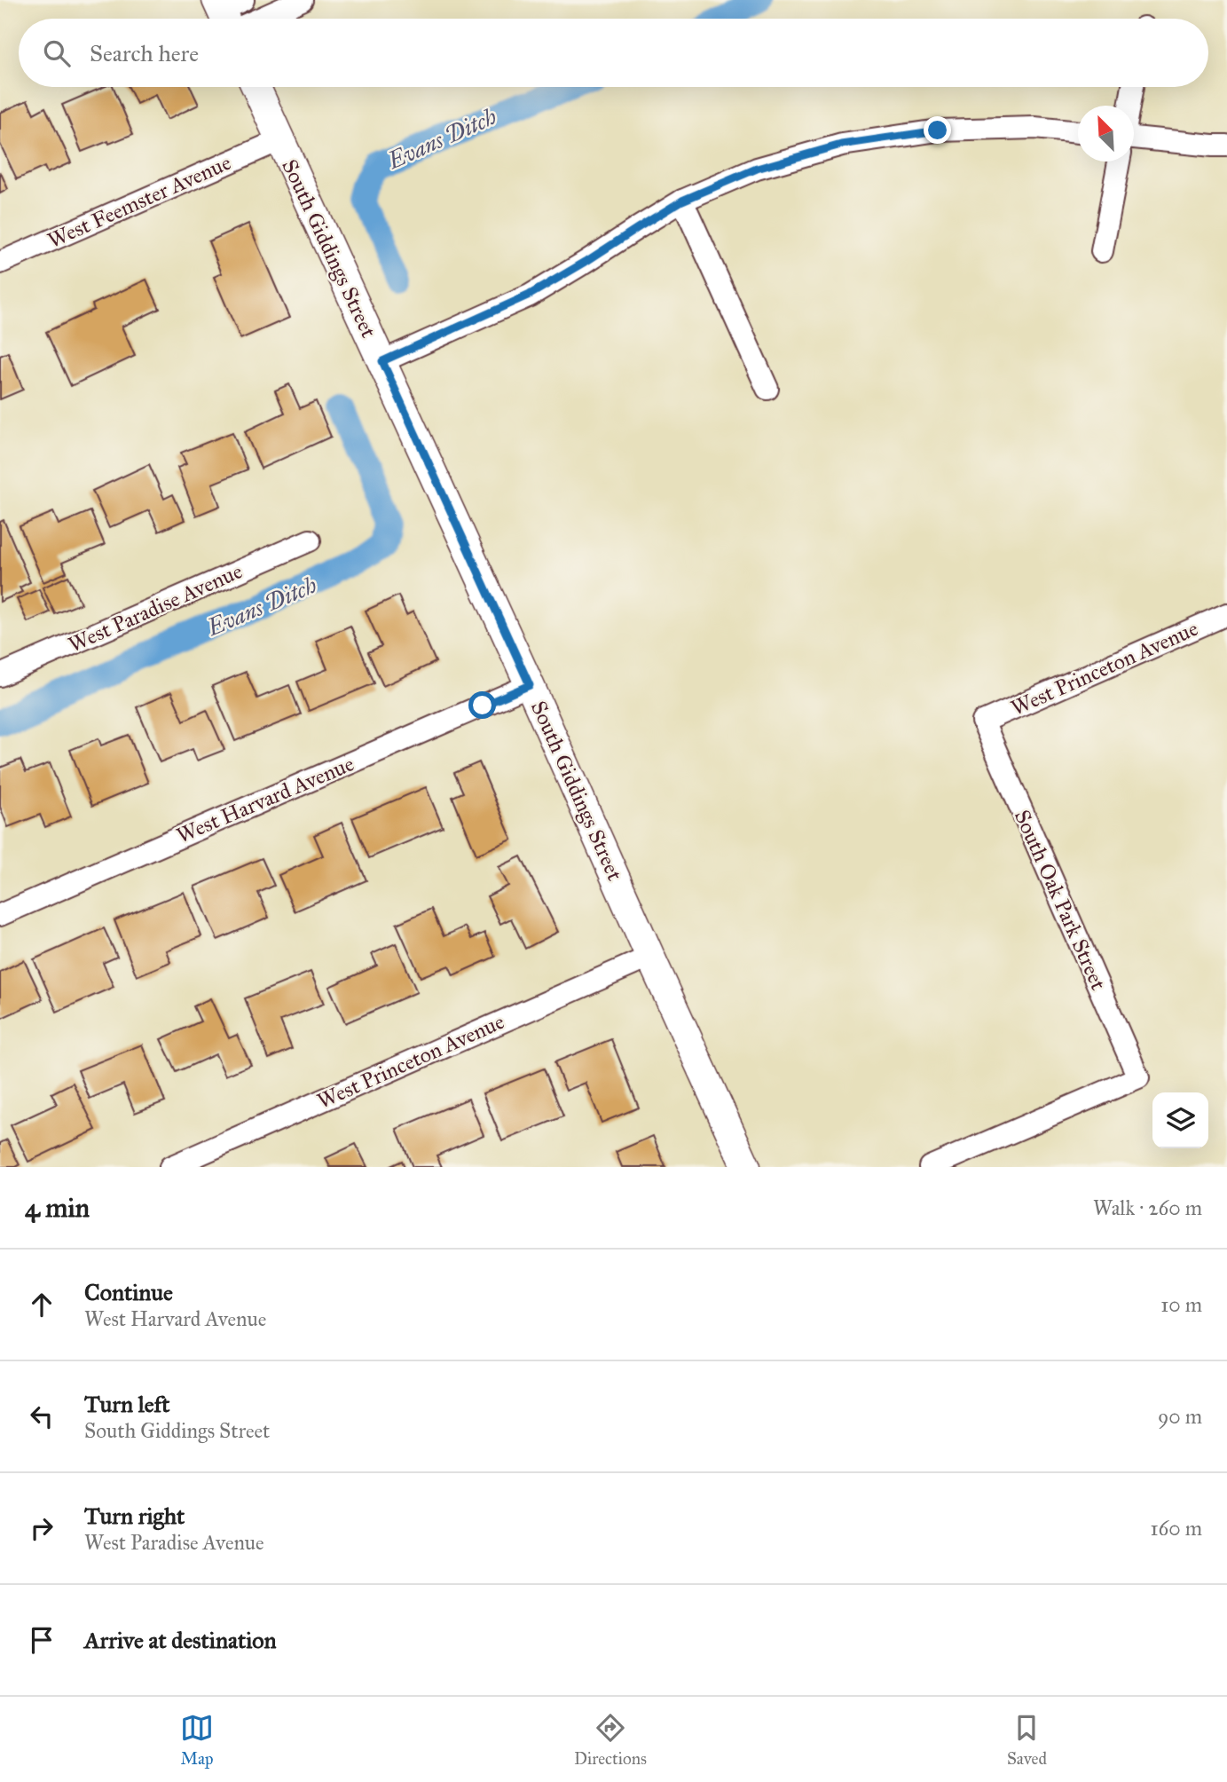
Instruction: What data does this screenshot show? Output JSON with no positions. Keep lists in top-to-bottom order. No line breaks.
{"streets":{"street":["West Feemster Avenue","South Giddings Street","West Paradise Avenue","West Princeton Avenue","West Harvard Avenue","South Oak Park Street"]},"crossings":[["West Feemster Avenue","South Giddings Street"],["South Giddings Street","West Princeton Avenue"],["South Giddings Street","West Harvard Avenue"],["West Princeton Avenue","South Oak Park Street"]],"water":["Evans Ditch"],"north":"top left","page":{"search":"Search here","heading":["4 min","Walk · 260 m"],"list":[["Continue","West Harvard Avenue","10 m"],["Turn left","South Giddings Street","90 m"],["Turn right","West Paradise Avenue","160 m"],"Arrive at destination"],"nav":["Map","Directions","Saved"]}}
